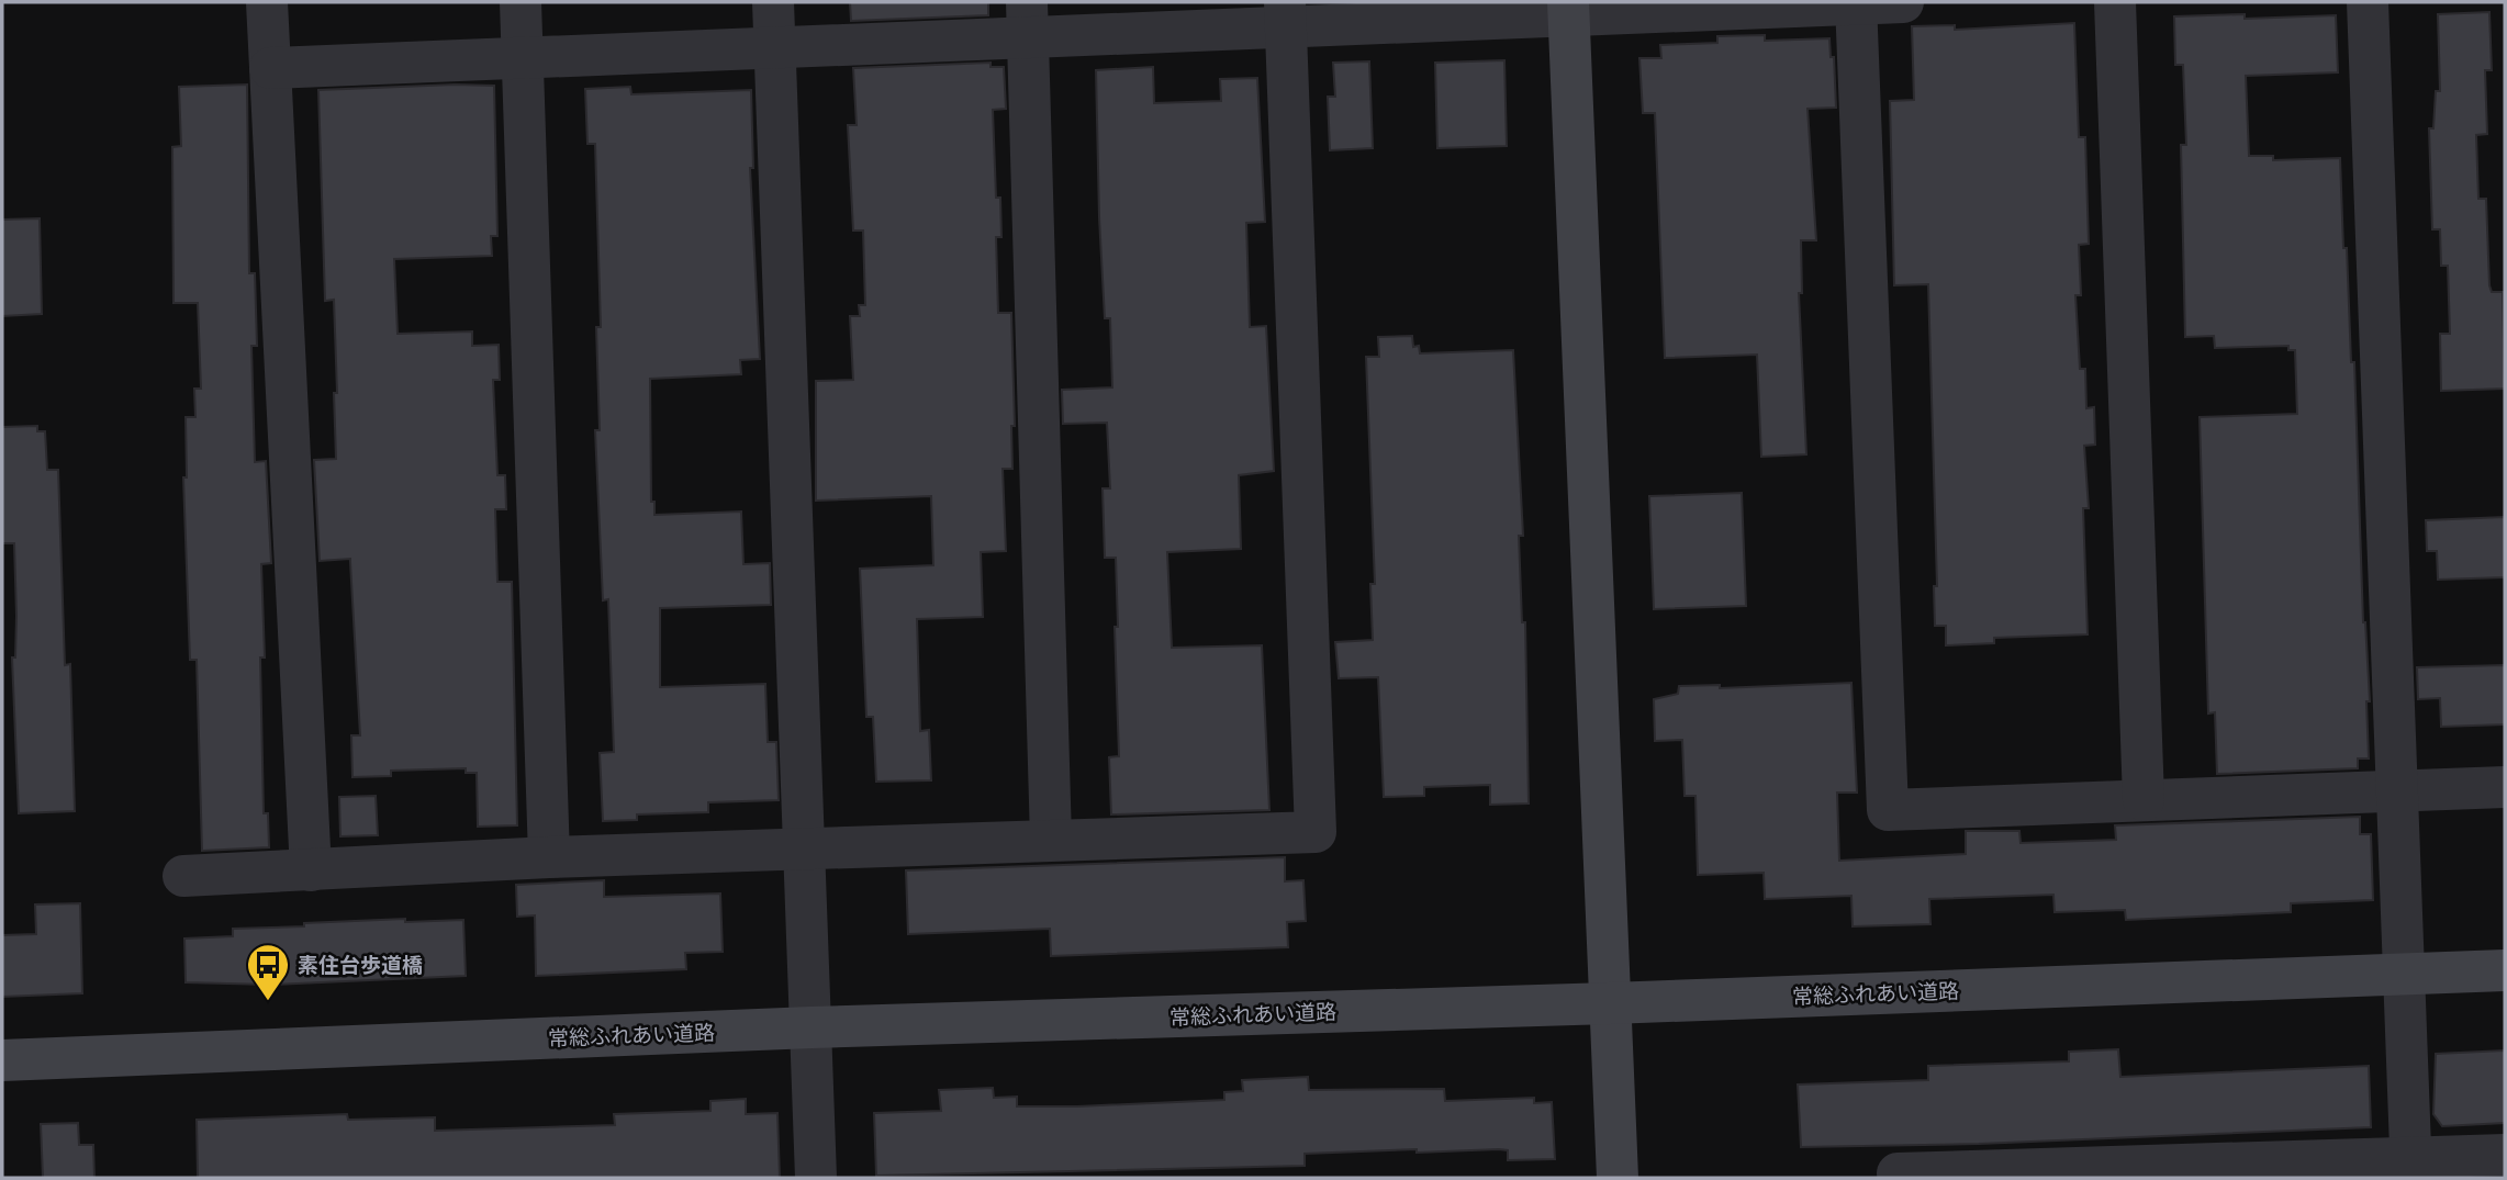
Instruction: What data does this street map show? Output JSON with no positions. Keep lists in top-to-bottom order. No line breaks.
{"streets":{"street":["常総ふれあい道路"]},"places":{"bus stop":["素住台歩道橋"]}}
